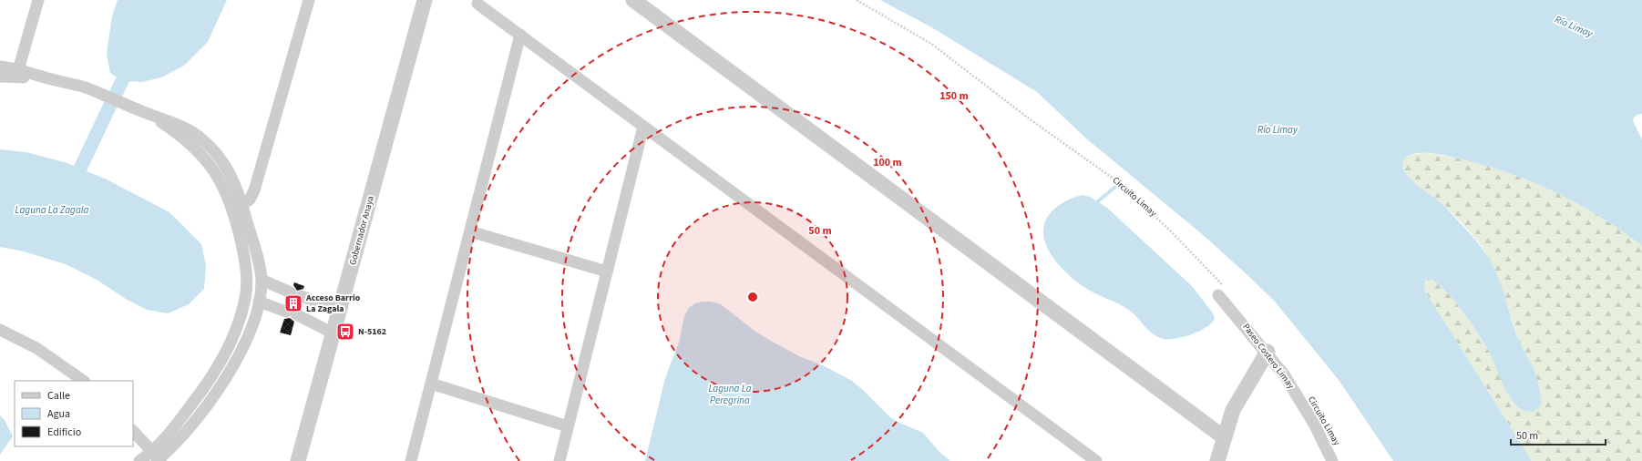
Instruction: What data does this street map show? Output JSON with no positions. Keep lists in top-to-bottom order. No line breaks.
{"streets":{"street":["Gobernador Anaya","Paseo Costero Limay"],"path":["Circuito Limay"]},"crossings":[["Circuito Limay","Paseo Costero Limay"]],"water":["Río Limay","Laguna La Zagala","Laguna La Peregrina"],"places":{"building":["Acceso Barrio La Zagala"],"bus stop":["N-5162"]},"legend":["Calle","Agua","Edificio"],"scale_bar":"50 m","rings":["150 m","100 m","50 m"]}
